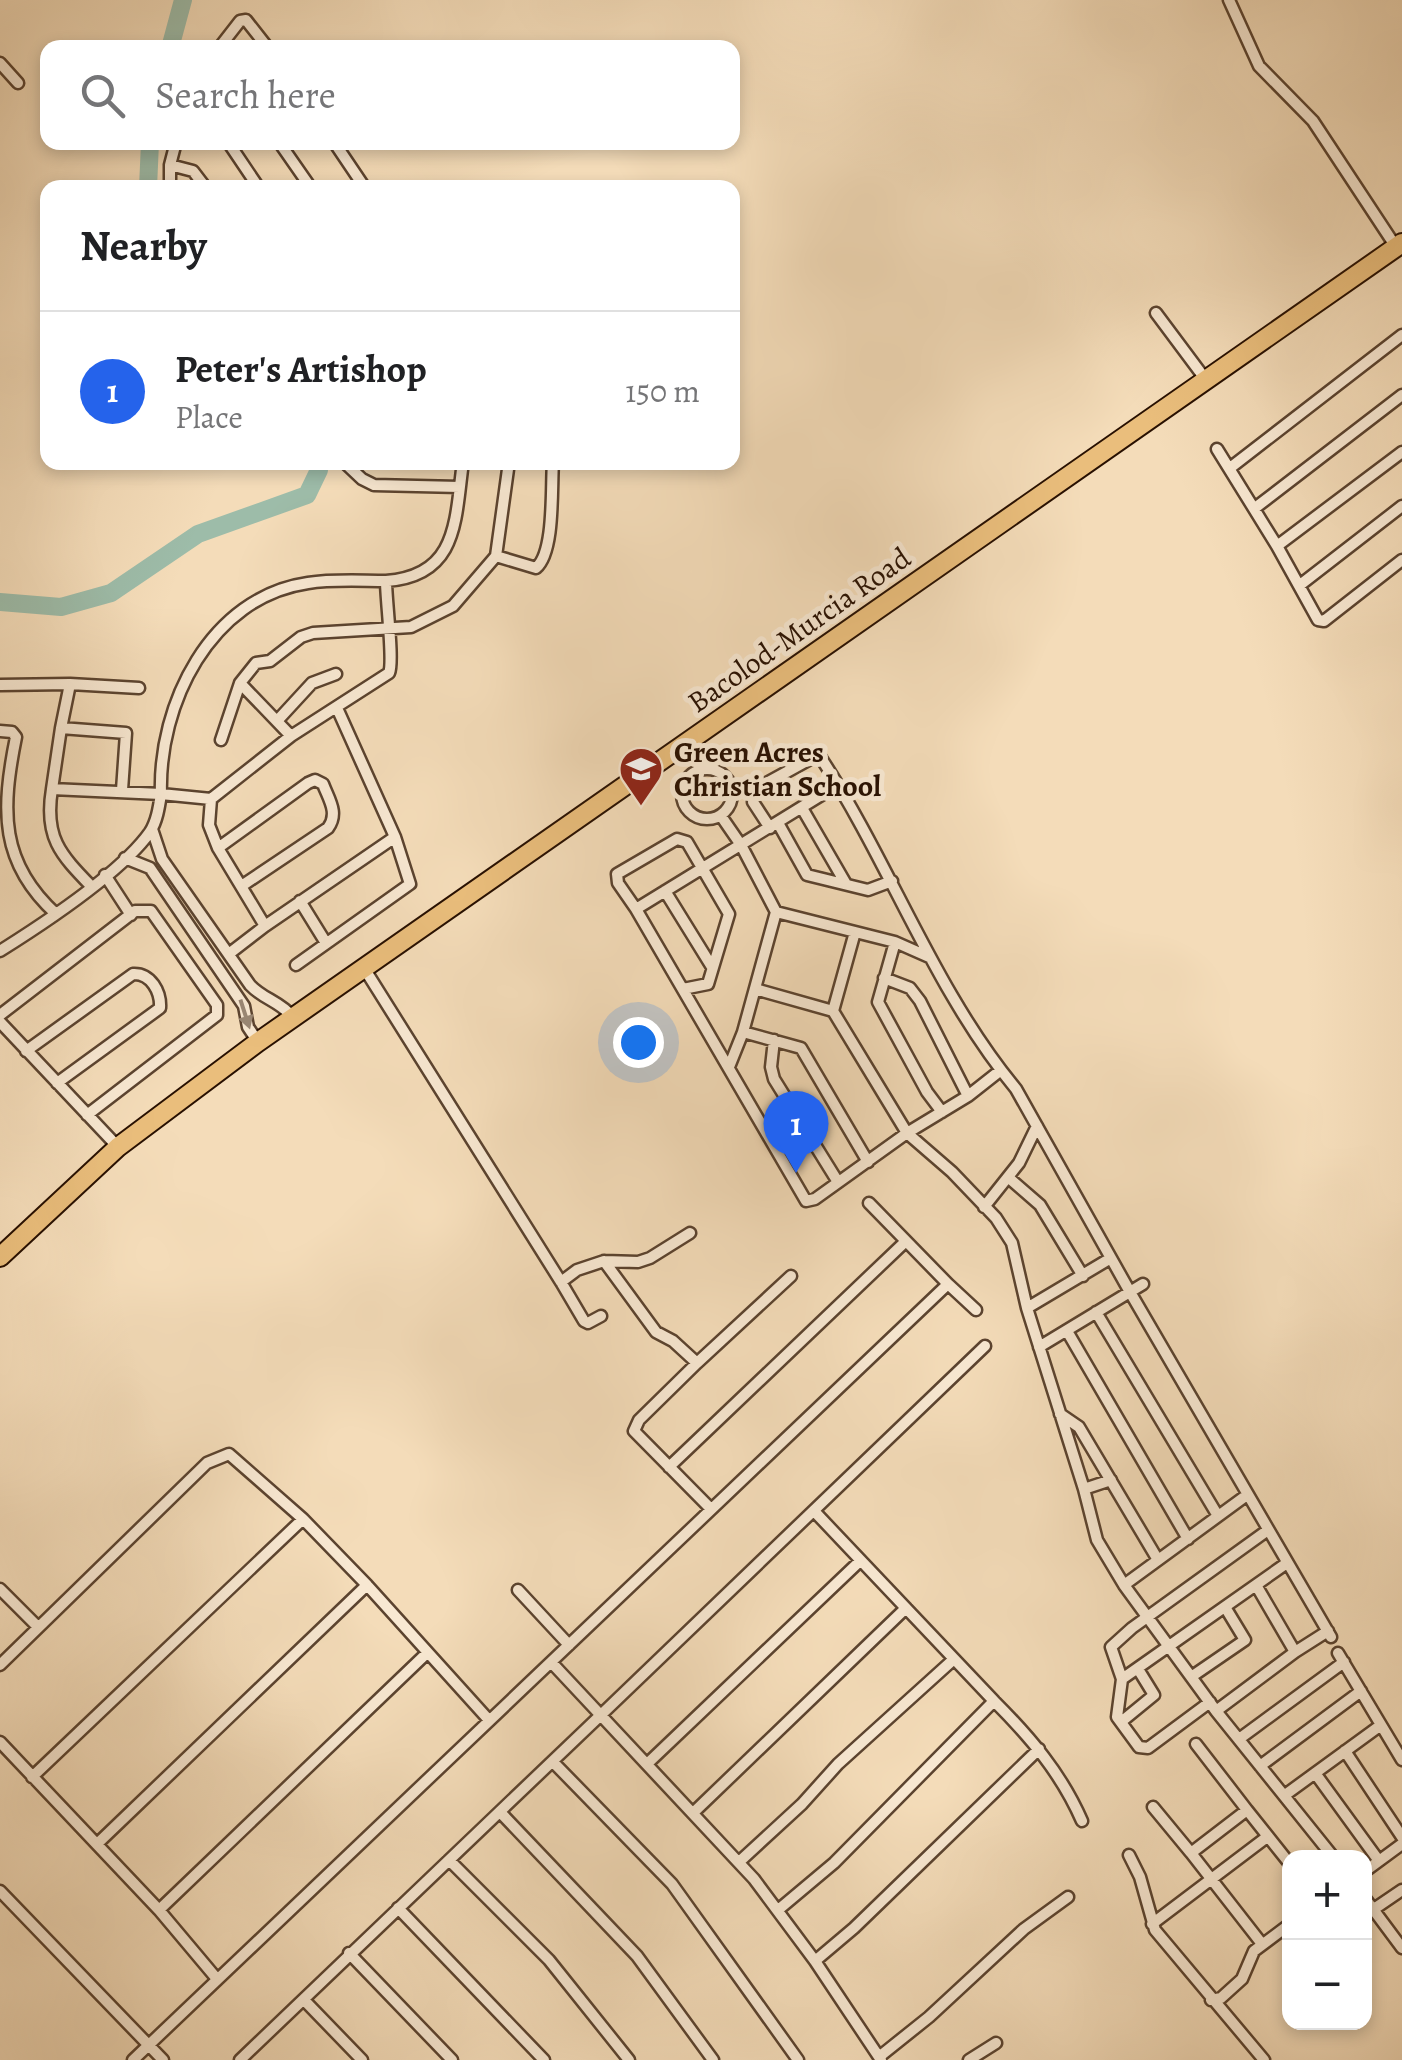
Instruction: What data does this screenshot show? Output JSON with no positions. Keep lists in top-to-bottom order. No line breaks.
{"streets":{"main road":["Bacolod-Murcia Road"]},"places":{"school or university":["Green Acres Christian School"]},"page":{"search":"Search here","heading":"Nearby","list":[{"mark":"1","name":"Peter's Artishop","note":"Place","value":"150 m"}],"pins":"1","map_buttons":["+","−"]}}
